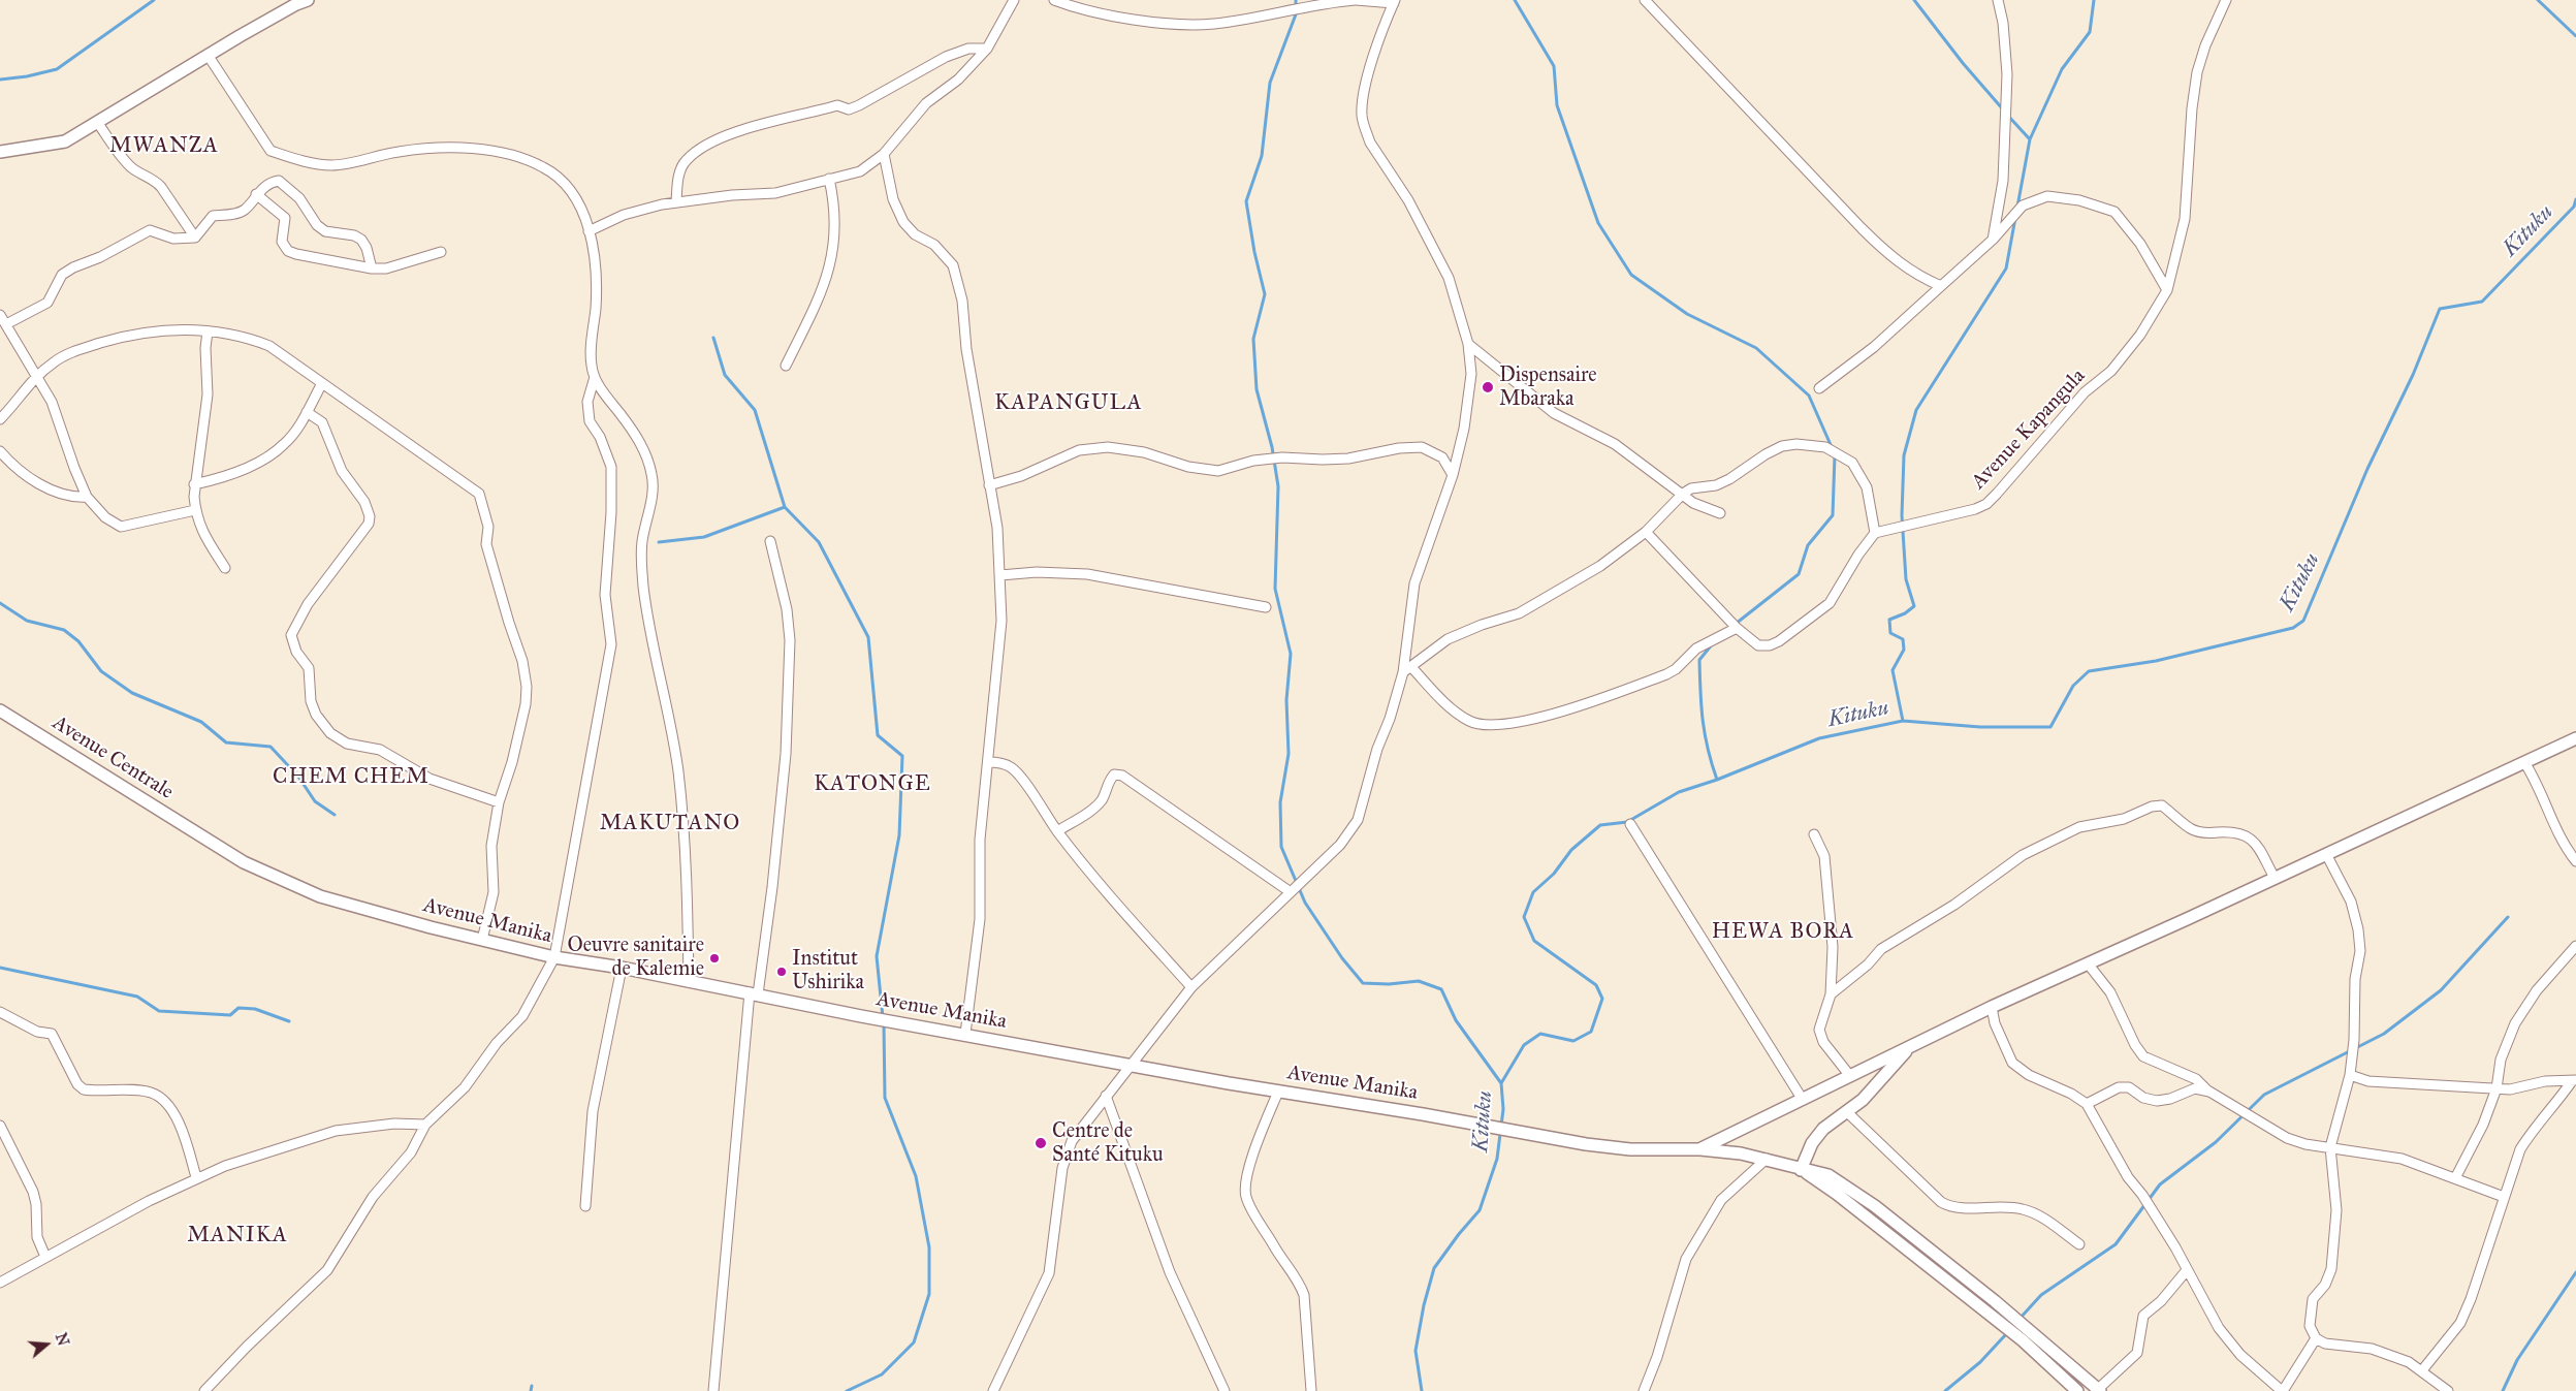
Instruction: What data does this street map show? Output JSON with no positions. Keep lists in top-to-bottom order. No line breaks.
{"streets":{"street":["Avenue Kapangula","Avenue Centrale","Avenue Manika"]},"crossings":[["Avenue Centrale","Avenue Manika"]],"districts":["MWANZA","KAPANGULA","CHEM CHEM","KATONGE","MAKUTANO","HEWA BORA","MANIKA"],"water":["Kituku"],"places":["Dispensaire Mbaraka","Oeuvre sanitaire de Kalemie","Institut Ushirika","Centre de Santé Kituku"],"north":"right"}
